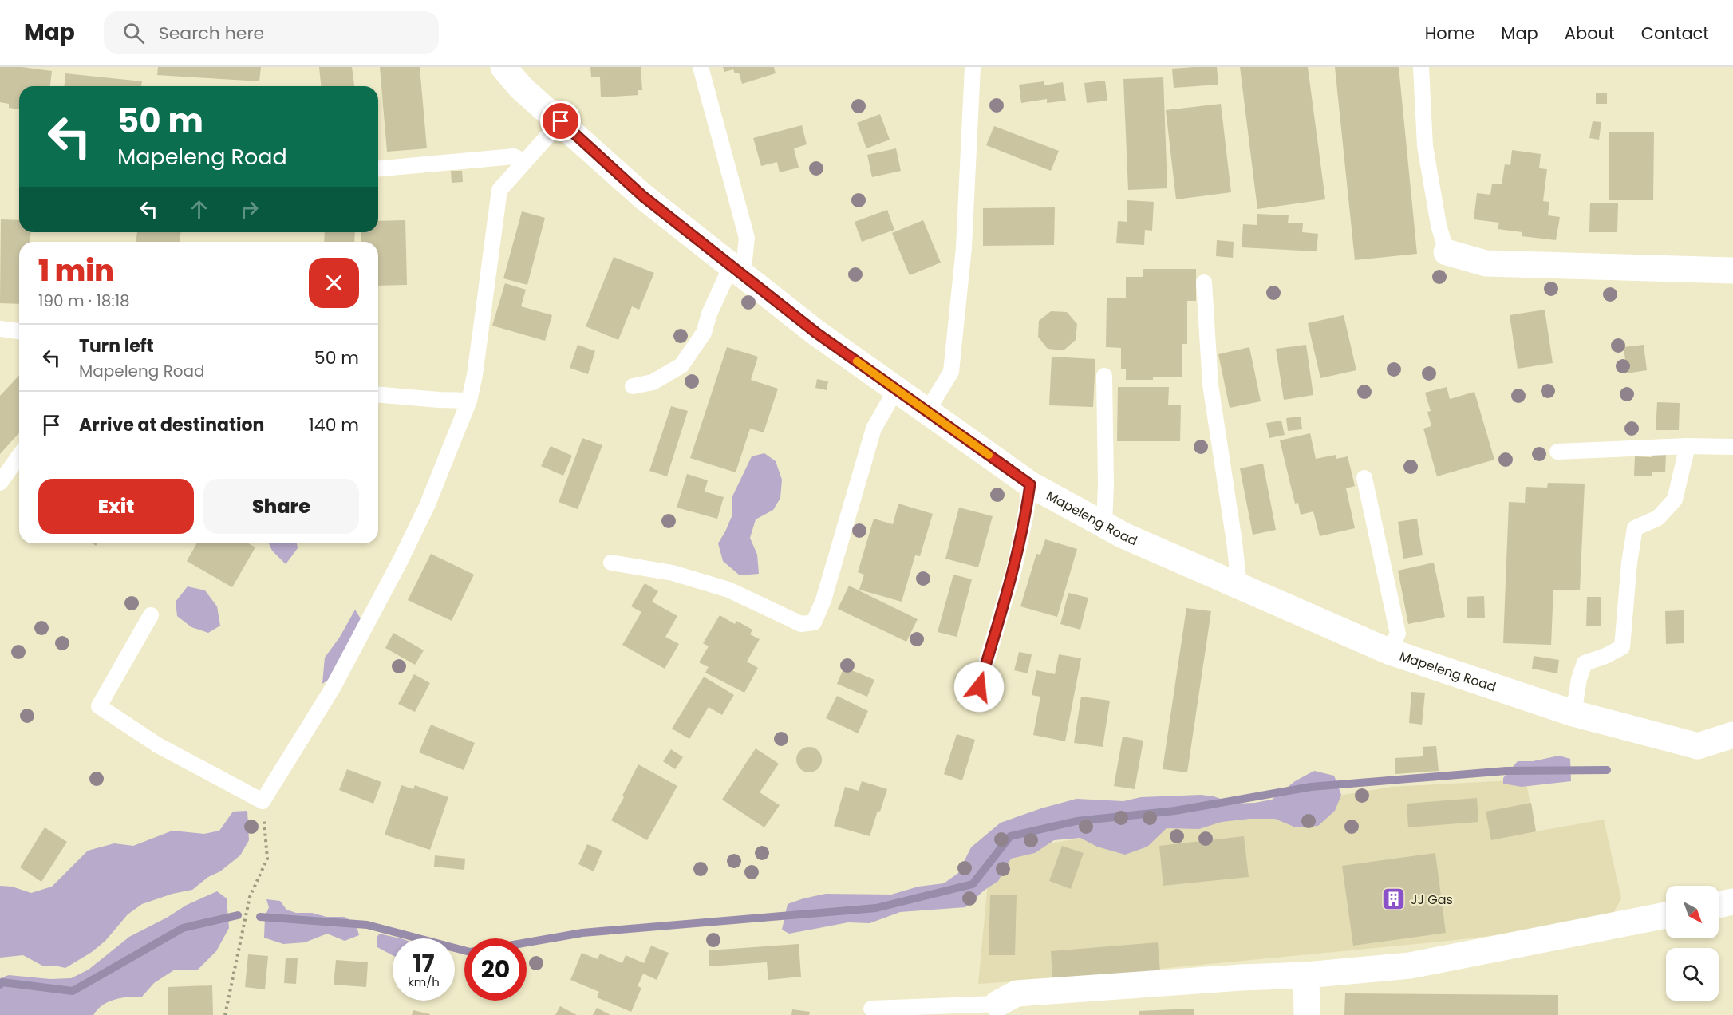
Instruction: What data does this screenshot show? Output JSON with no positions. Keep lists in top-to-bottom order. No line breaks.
{"streets":{"street":["Mapeleng Road"]},"places":{"building":["JJ Gas"]},"north":"bottom right","page":{"header":"Map","search":"Search here","nav":["Home","Map","About","Contact"],"turn":["50 m","Mapeleng Road"],"heading":["1 min","190 m · 18:18"],"list":[{"name":"Turn left","note":"Mapeleng Road","value":"50 m"},{"name":"Arrive at destination","value":"140 m"}],"buttons":["Exit","Share"],"speed":"17 km/h","limit":"20"}}
